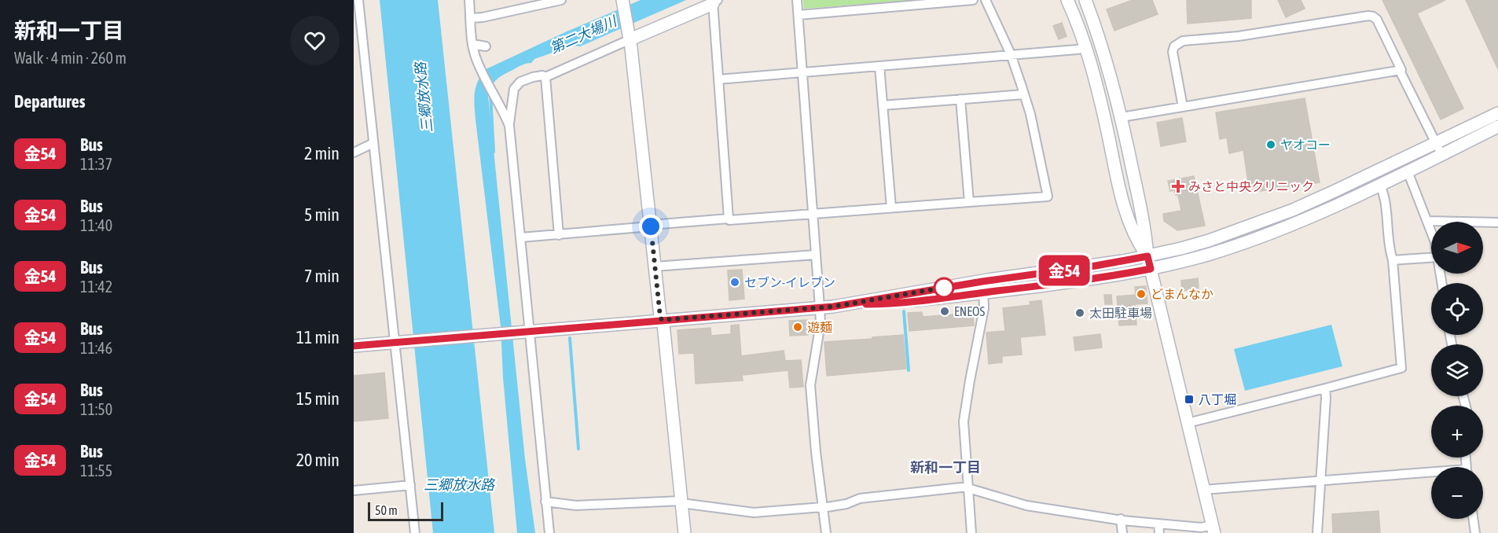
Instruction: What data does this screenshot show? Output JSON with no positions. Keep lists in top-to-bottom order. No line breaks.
{"districts":["新和一丁目"],"water":["第二大場川","三郷放水路"],"places":{"other":["ヤオコー","セブン-イレブン","どまんなか","ENEOS","太田駐車場","遊麺"],"health":["みさと中央クリニック"],"transit":["八丁堀"]},"lines":["bus line 金54"],"scale_bar":"50 m","north":"right","page":{"heading":[["新和一丁目","Walk · 4 min · 260 m"],"Departures"],"on_map":"金54","list":[{"mark":"金54","name":"Bus","note":"11:37","value":"2 min"},{"mark":"金54","name":"Bus","note":"11:40","value":"5 min"},{"mark":"金54","name":"Bus","note":"11:42","value":"7 min"},{"mark":"金54","name":"Bus","note":"11:46","value":"11 min"},{"mark":"金54","name":"Bus","note":"11:50","value":"15 min"},{"mark":"金54","name":"Bus","note":"11:55","value":"20 min"}],"map_buttons":["+","−"],"scale":"50 m"}}
